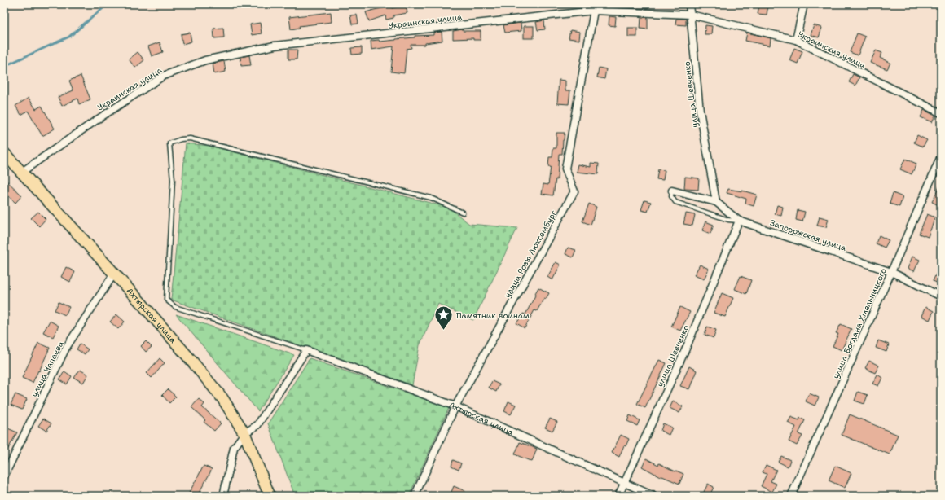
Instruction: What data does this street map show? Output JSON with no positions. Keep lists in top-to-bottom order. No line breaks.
{"streets":{"highway":["Ахтырская улица"],"street":["Украинская улица","улица Шевченко","Запорожская улица","улица Розы Люксембург","улица Богдана Хмельницкого","улица Чапаева"]},"crossings":[["Украинская улица","улица Шевченко"],["Украинская улица","улица Розы Люксембург"],["Украинская улица","Ахтырская улица"],["улица Шевченко","Запорожская улица"],["улица Шевченко","Ахтырская улица"],["Запорожская улица","улица Богдана Хмельницкого"],["улица Розы Люксембург","Ахтырская улица"],["Ахтырская улица","улица Чапаева"]],"places":{"place":["Памятник воинам"]}}
